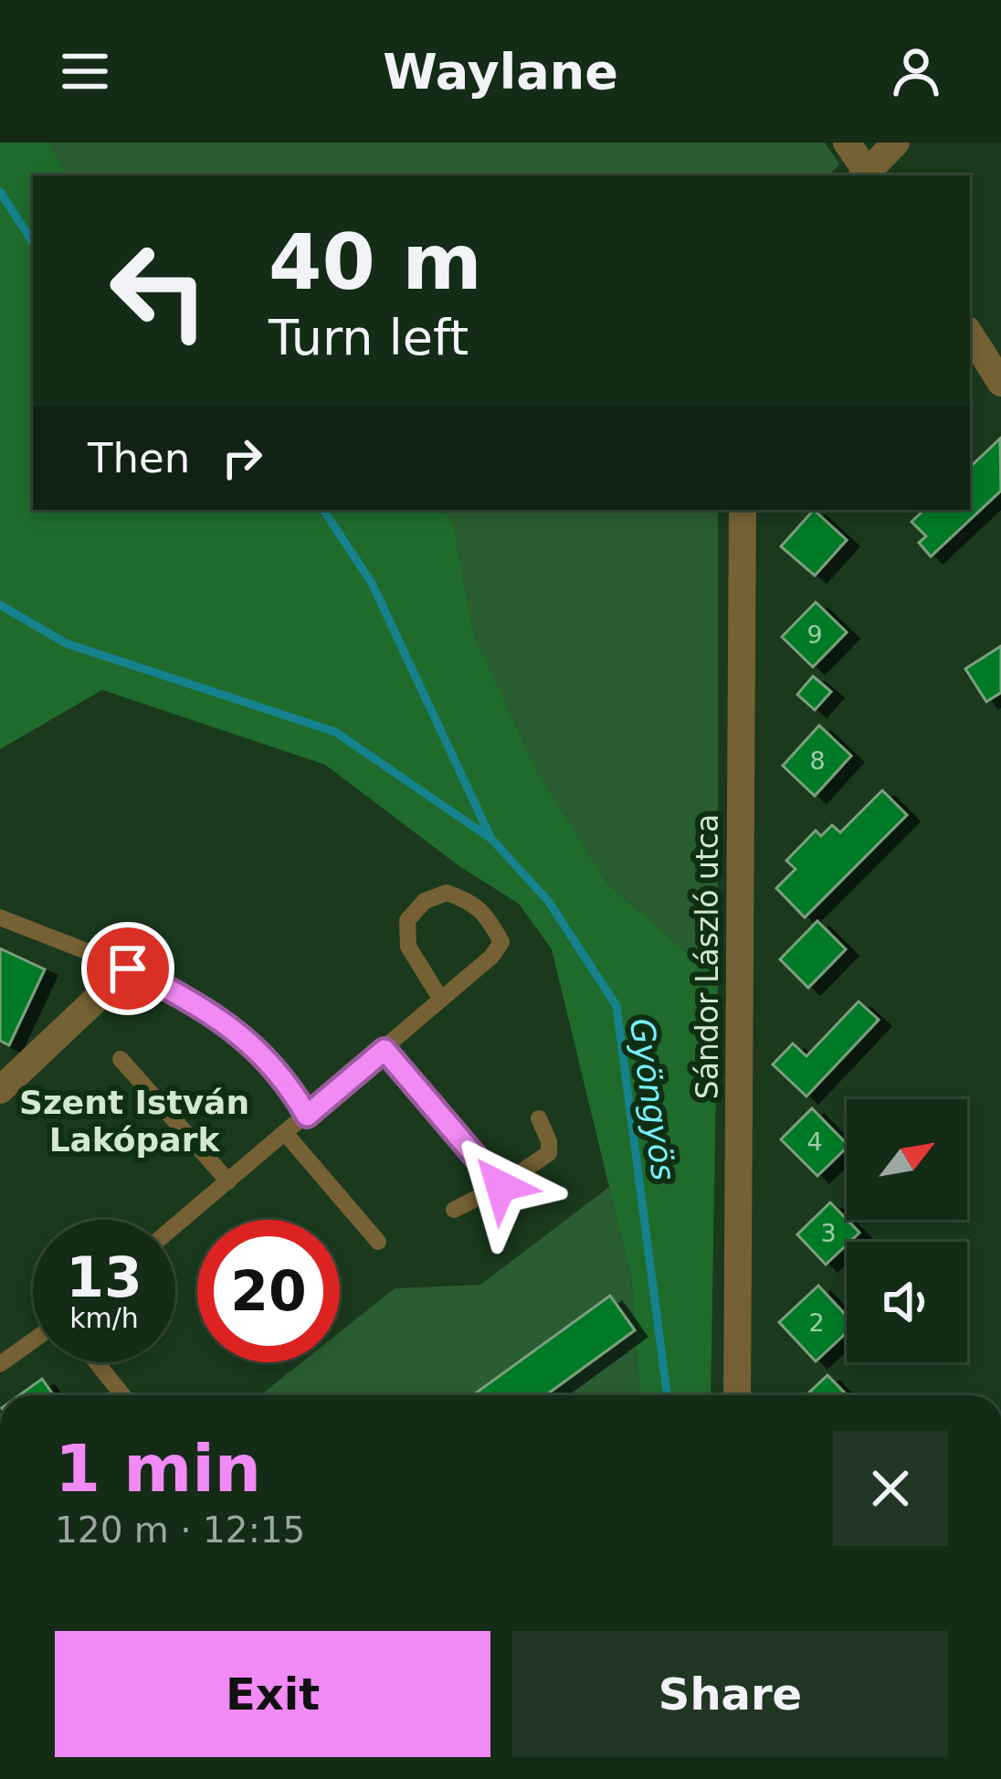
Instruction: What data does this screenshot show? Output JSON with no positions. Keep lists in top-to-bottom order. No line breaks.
{"streets":{"street":["Sándor László utca"]},"districts":["Szent István Lakópark"],"water":["Gyöngyös"],"house_numbers":["9","8","4","3","2"],"north":"top right","page":{"header":"Waylane","turn":["40 m","Turn left"],"then":"Then","speed":"13 km/h","limit":"20","heading":["1 min","120 m · 12:15"],"buttons":["Exit","Share"]}}
